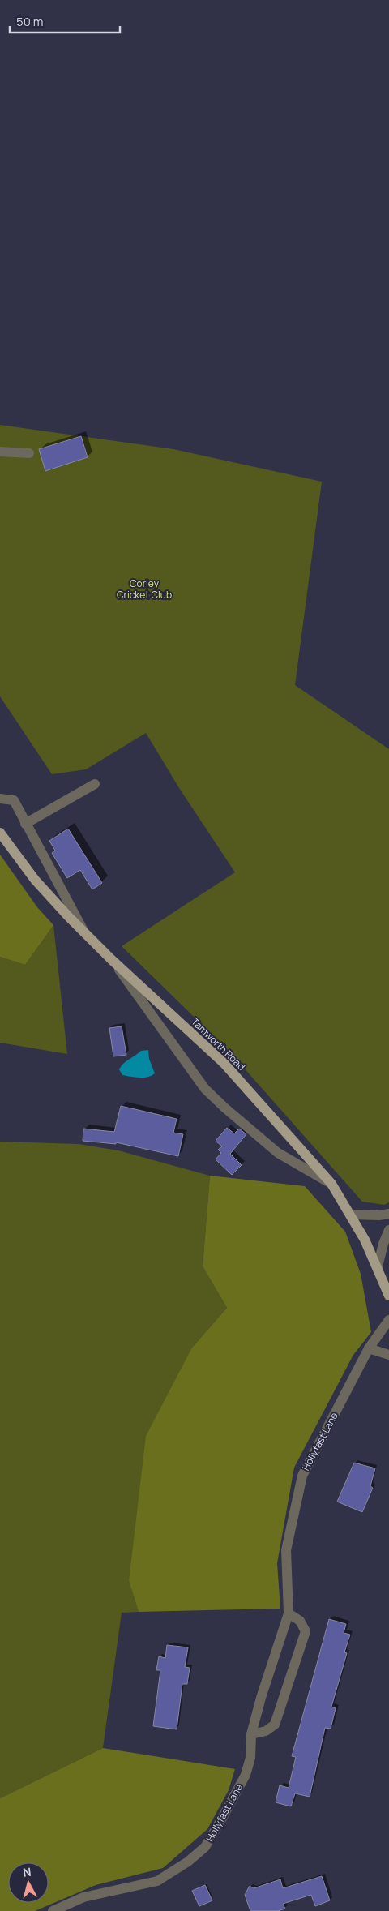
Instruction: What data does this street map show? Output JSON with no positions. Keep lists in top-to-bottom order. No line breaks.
{"streets":{"main road":["Tamworth Road"],"street":["Hollyfast Lane"]},"parks":["Corley Cricket Club"],"scale_bar":"50 m","north":"top"}
